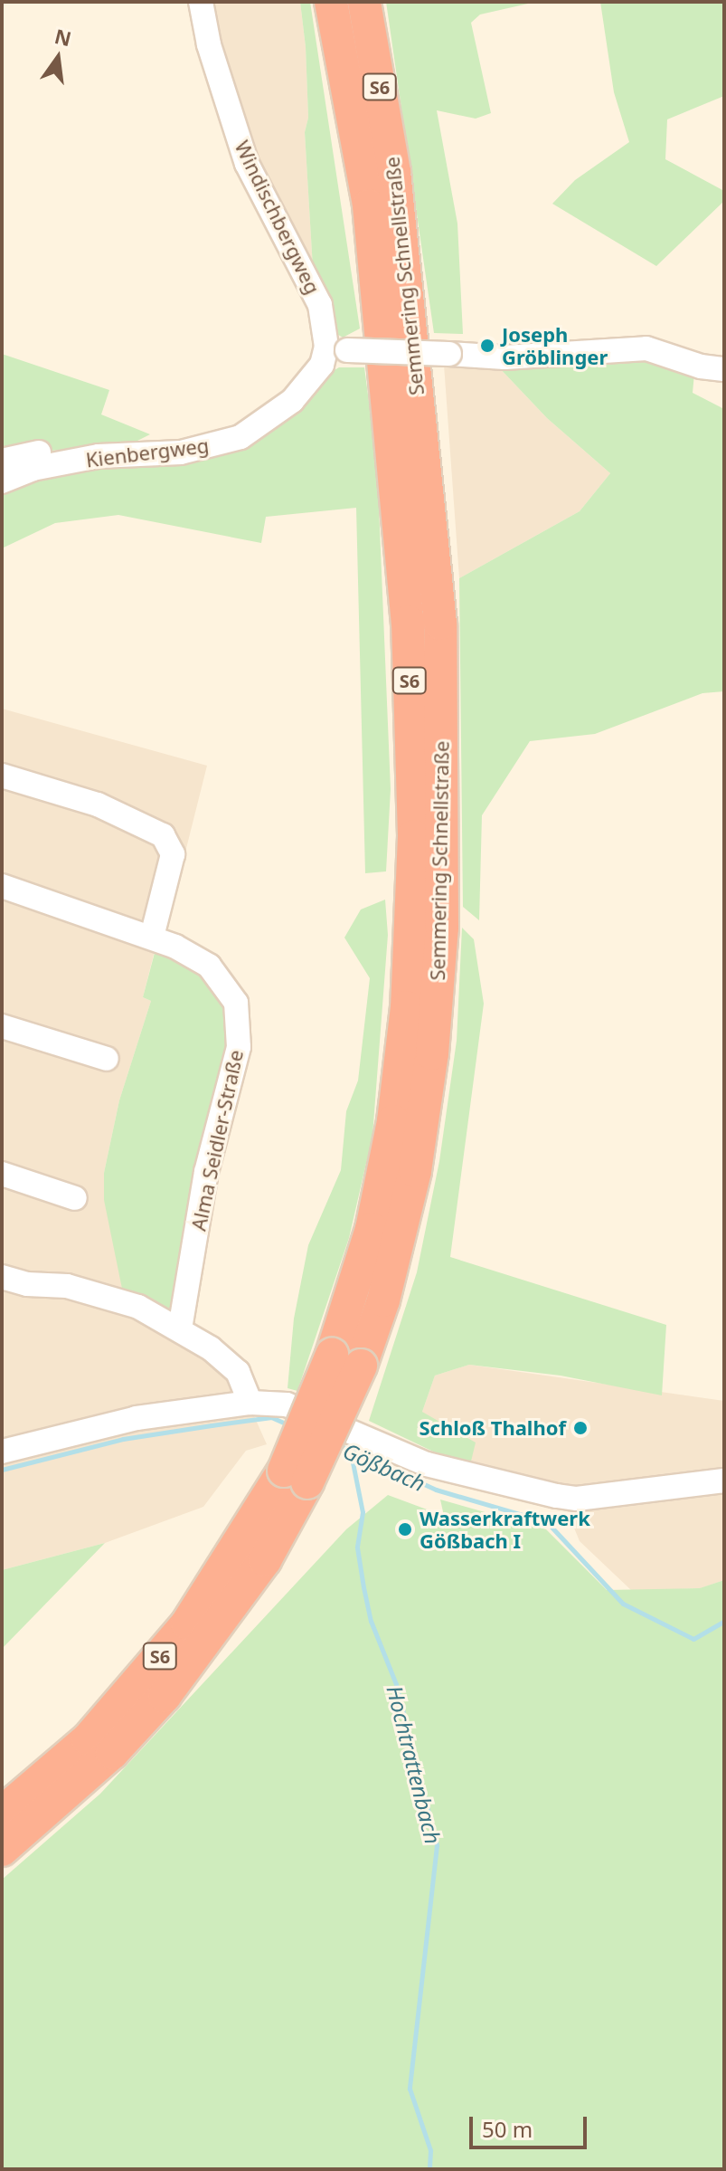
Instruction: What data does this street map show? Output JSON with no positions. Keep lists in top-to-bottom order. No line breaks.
{"streets":{"highway":["S6","Semmering Schnellstraße"],"street":["Windischbergweg","Kienbergweg","Alma Seidler-Straße"]},"crossings":[["Windischbergweg","Kienbergweg"]],"water":["Gößbach","Hochtrattenbach"],"places":["Joseph Gröblinger","Schloß Thalhof","Wasserkraftwerk Gößbach I"],"scale_bar":"50 m","north":"top"}
